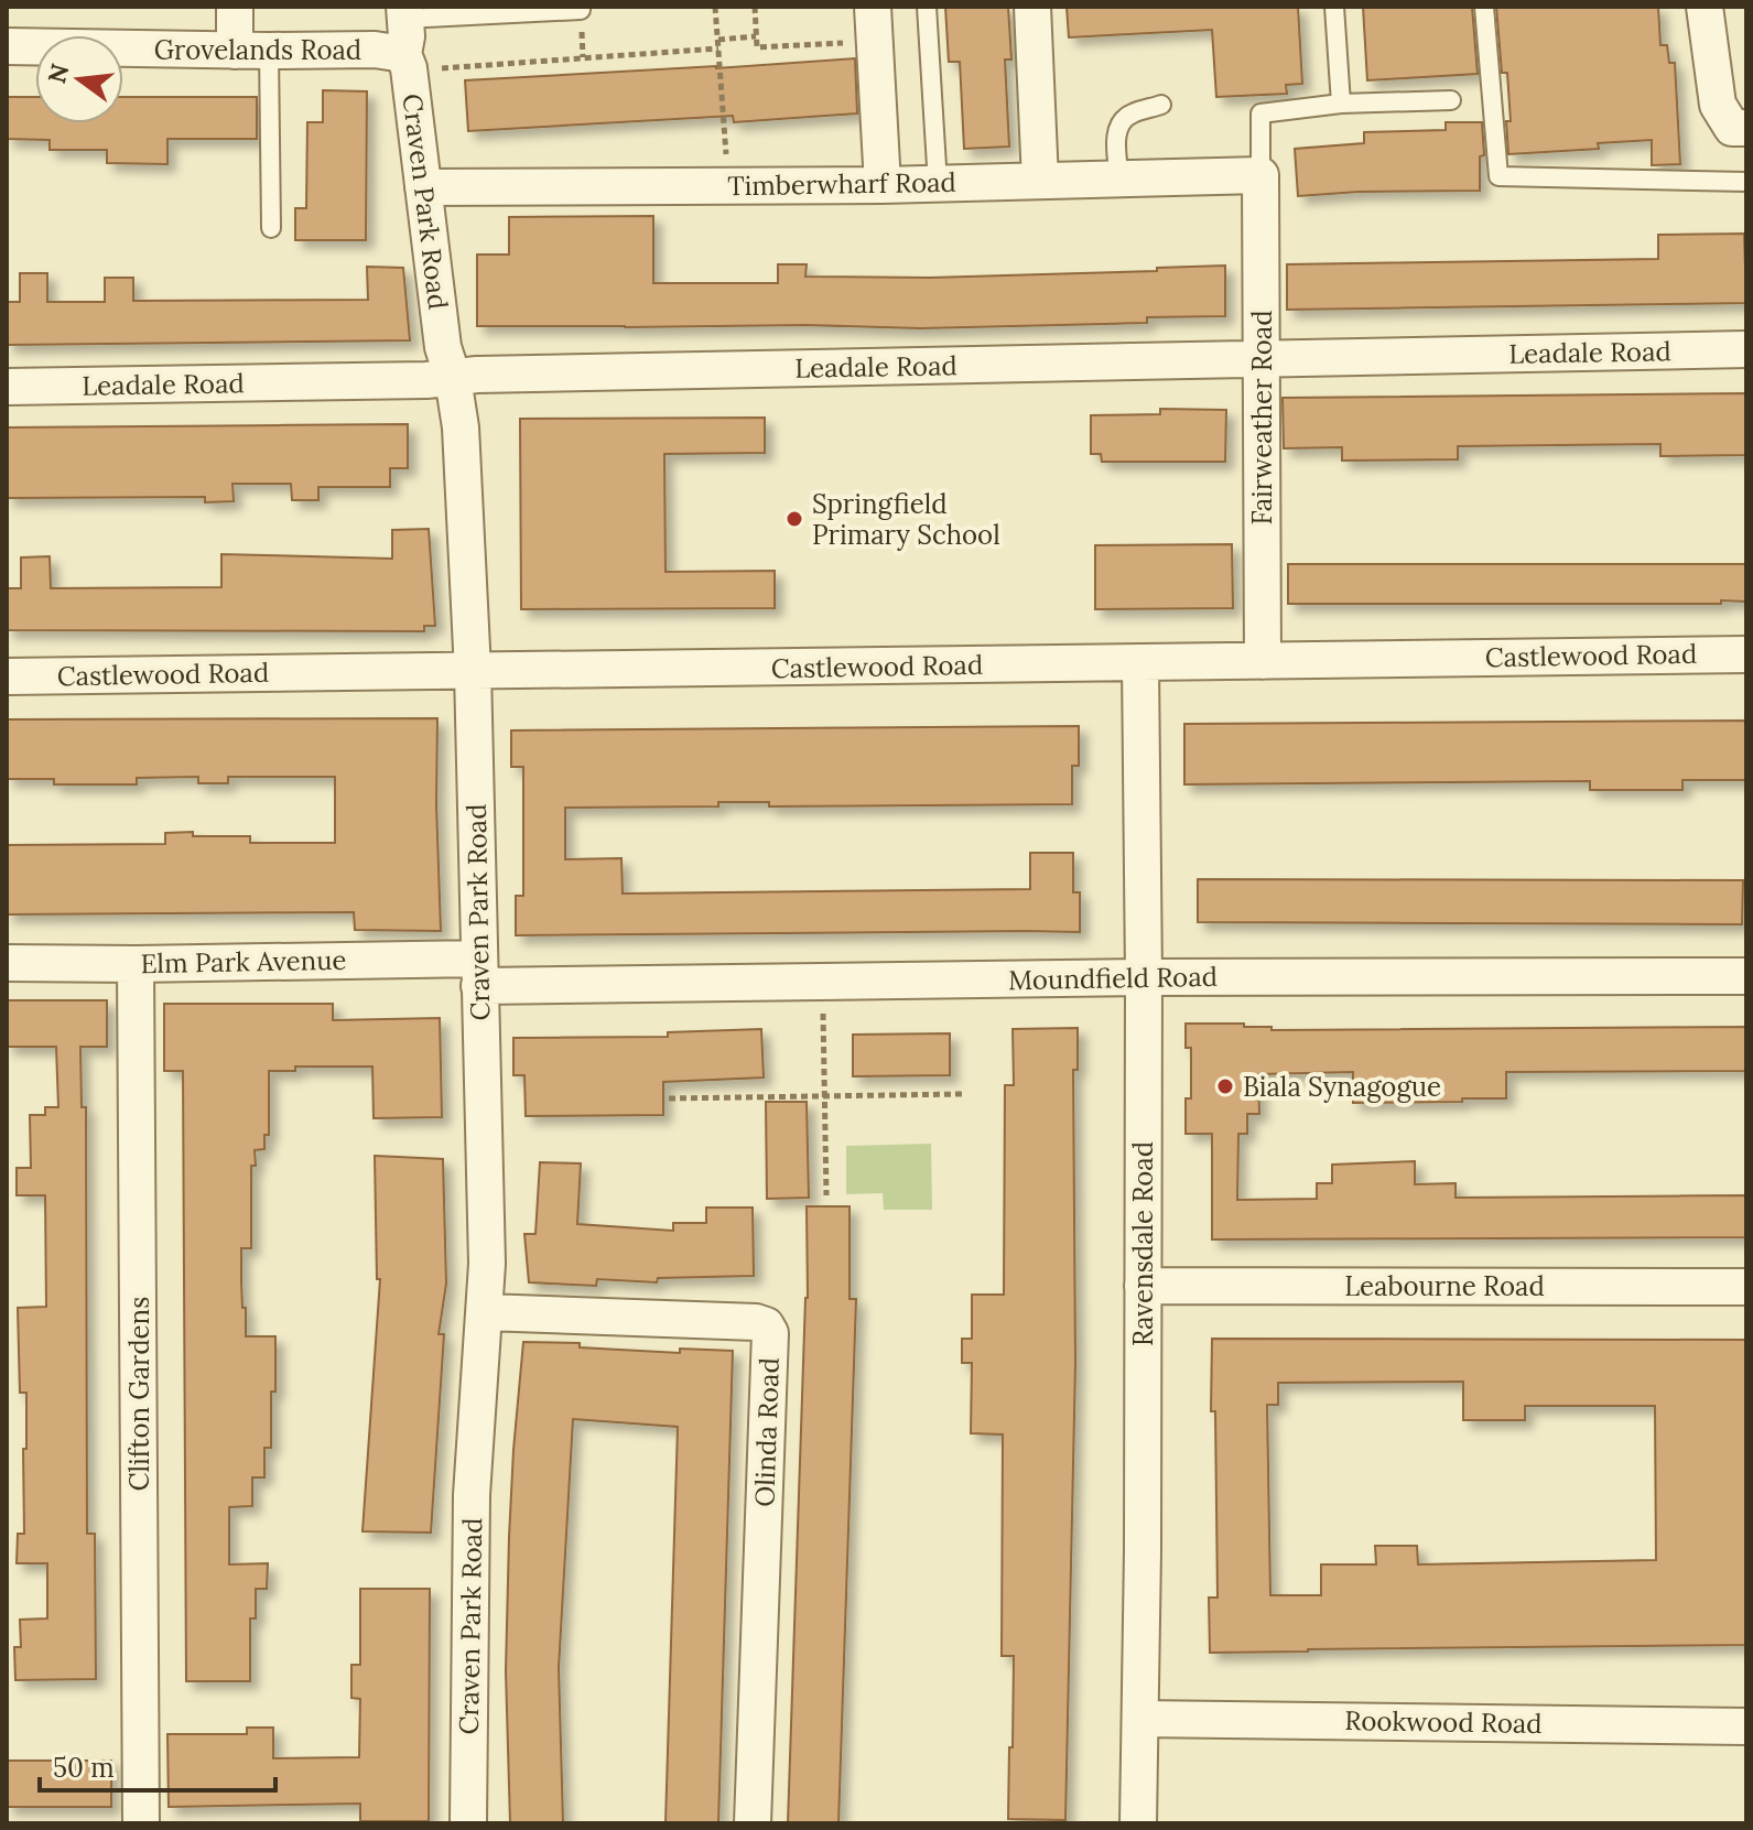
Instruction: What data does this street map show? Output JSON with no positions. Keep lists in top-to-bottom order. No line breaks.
{"streets":{"street":["Grovelands Road","Timberwharf Road","Craven Park Road","Leadale Road","Fairweather Road","Castlewood Road","Elm Park Avenue","Moundfield Road","Ravensdale Road","Leabourne Road","Clifton Gardens","Olinda Road","Rookwood Road"]},"crossings":[["Grovelands Road","Craven Park Road"],["Timberwharf Road","Craven Park Road"],["Timberwharf Road","Fairweather Road"],["Craven Park Road","Leadale Road"],["Craven Park Road","Castlewood Road"],["Craven Park Road","Elm Park Avenue"],["Craven Park Road","Moundfield Road"],["Craven Park Road","Olinda Road"],["Leadale Road","Fairweather Road"],["Fairweather Road","Castlewood Road"],["Castlewood Road","Ravensdale Road"],["Elm Park Avenue","Moundfield Road"],["Elm Park Avenue","Clifton Gardens"],["Moundfield Road","Ravensdale Road"],["Ravensdale Road","Leabourne Road"],["Ravensdale Road","Rookwood Road"]],"places":["Springfield Primary School","Biala Synagogue"],"scale_bar":"50 m","north":"left"}
